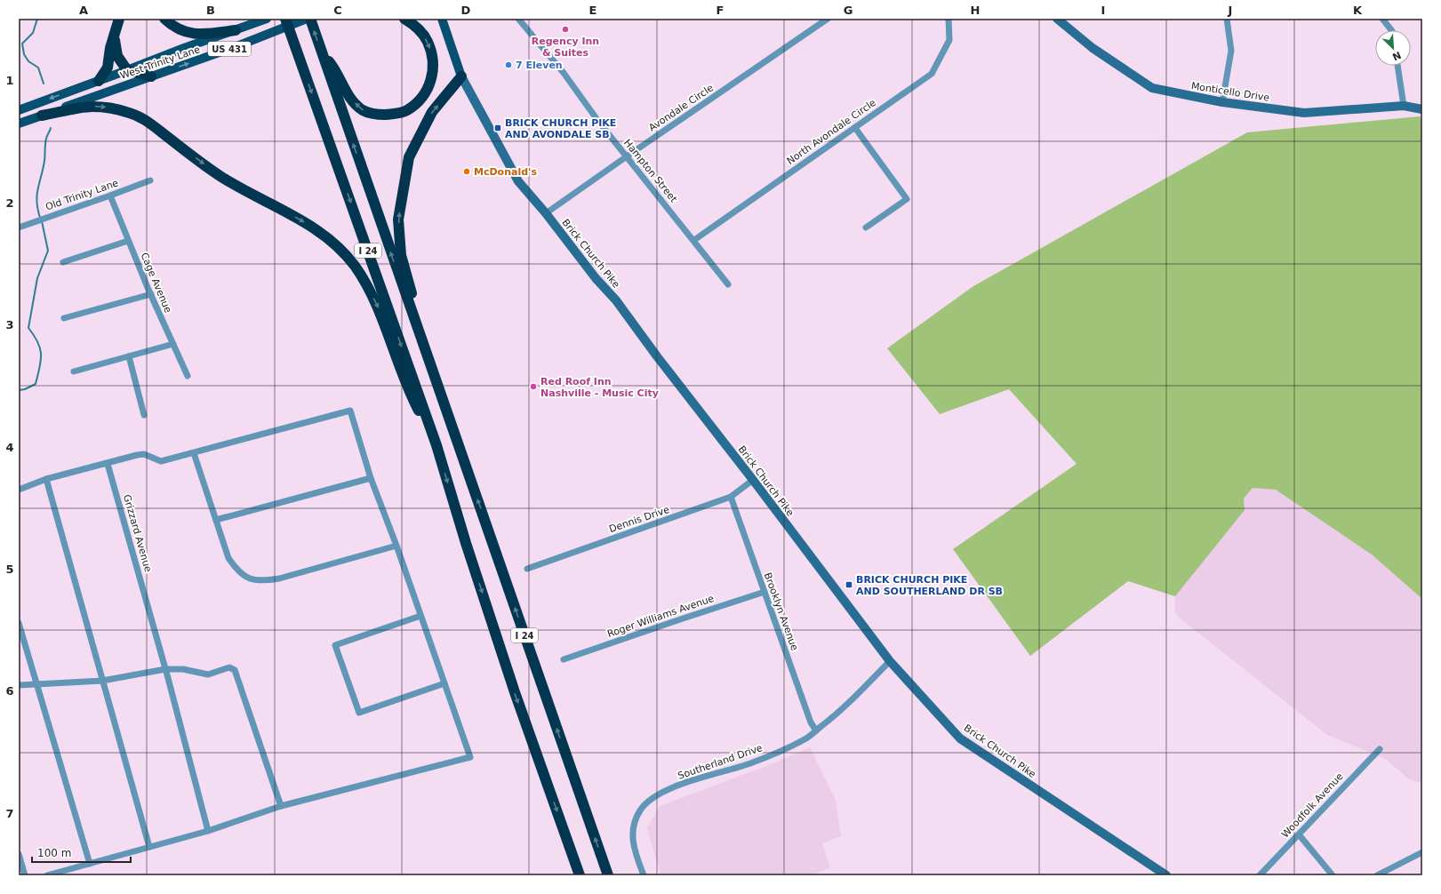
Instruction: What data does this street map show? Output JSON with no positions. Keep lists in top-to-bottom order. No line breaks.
{"streets":{"highway":["I 24"],"main road":["US 431","West Trinity Lane","Monticello Drive","Brick Church Pike"],"street":["Avondale Circle","North Avondale Circle","Hampton Street","Old Trinity Lane","Cage Avenue","Dennis Drive","Grizzard Avenue","Brooklyn Avenue","Roger Williams Avenue","Southerland Drive","Woodfolk Avenue"]},"crossings":[["Avondale Circle","Hampton Street"],["Avondale Circle","Brick Church Pike"],["North Avondale Circle","Hampton Street"],["Old Trinity Lane","Cage Avenue"],["Brick Church Pike","Dennis Drive"],["Brick Church Pike","Southerland Drive"],["Dennis Drive","Brooklyn Avenue"],["Brooklyn Avenue","Roger Williams Avenue"],["Brooklyn Avenue","Southerland Drive"]],"places":{"other":["Regency Inn & Suites","7 Eleven","McDonald's","Red Roof Inn Nashville - Music City"],"transit":["BRICK CHURCH PIKE AND AVONDALE SB","BRICK CHURCH PIKE AND SOUTHERLAND DR SB"]},"scale_bar":"100 m","north":"bottom right","grid":{"columns":["A","B","C","D","E","F","G","H","I","J","K"],"rows":["1","2","3","4","5","6","7"]}}
